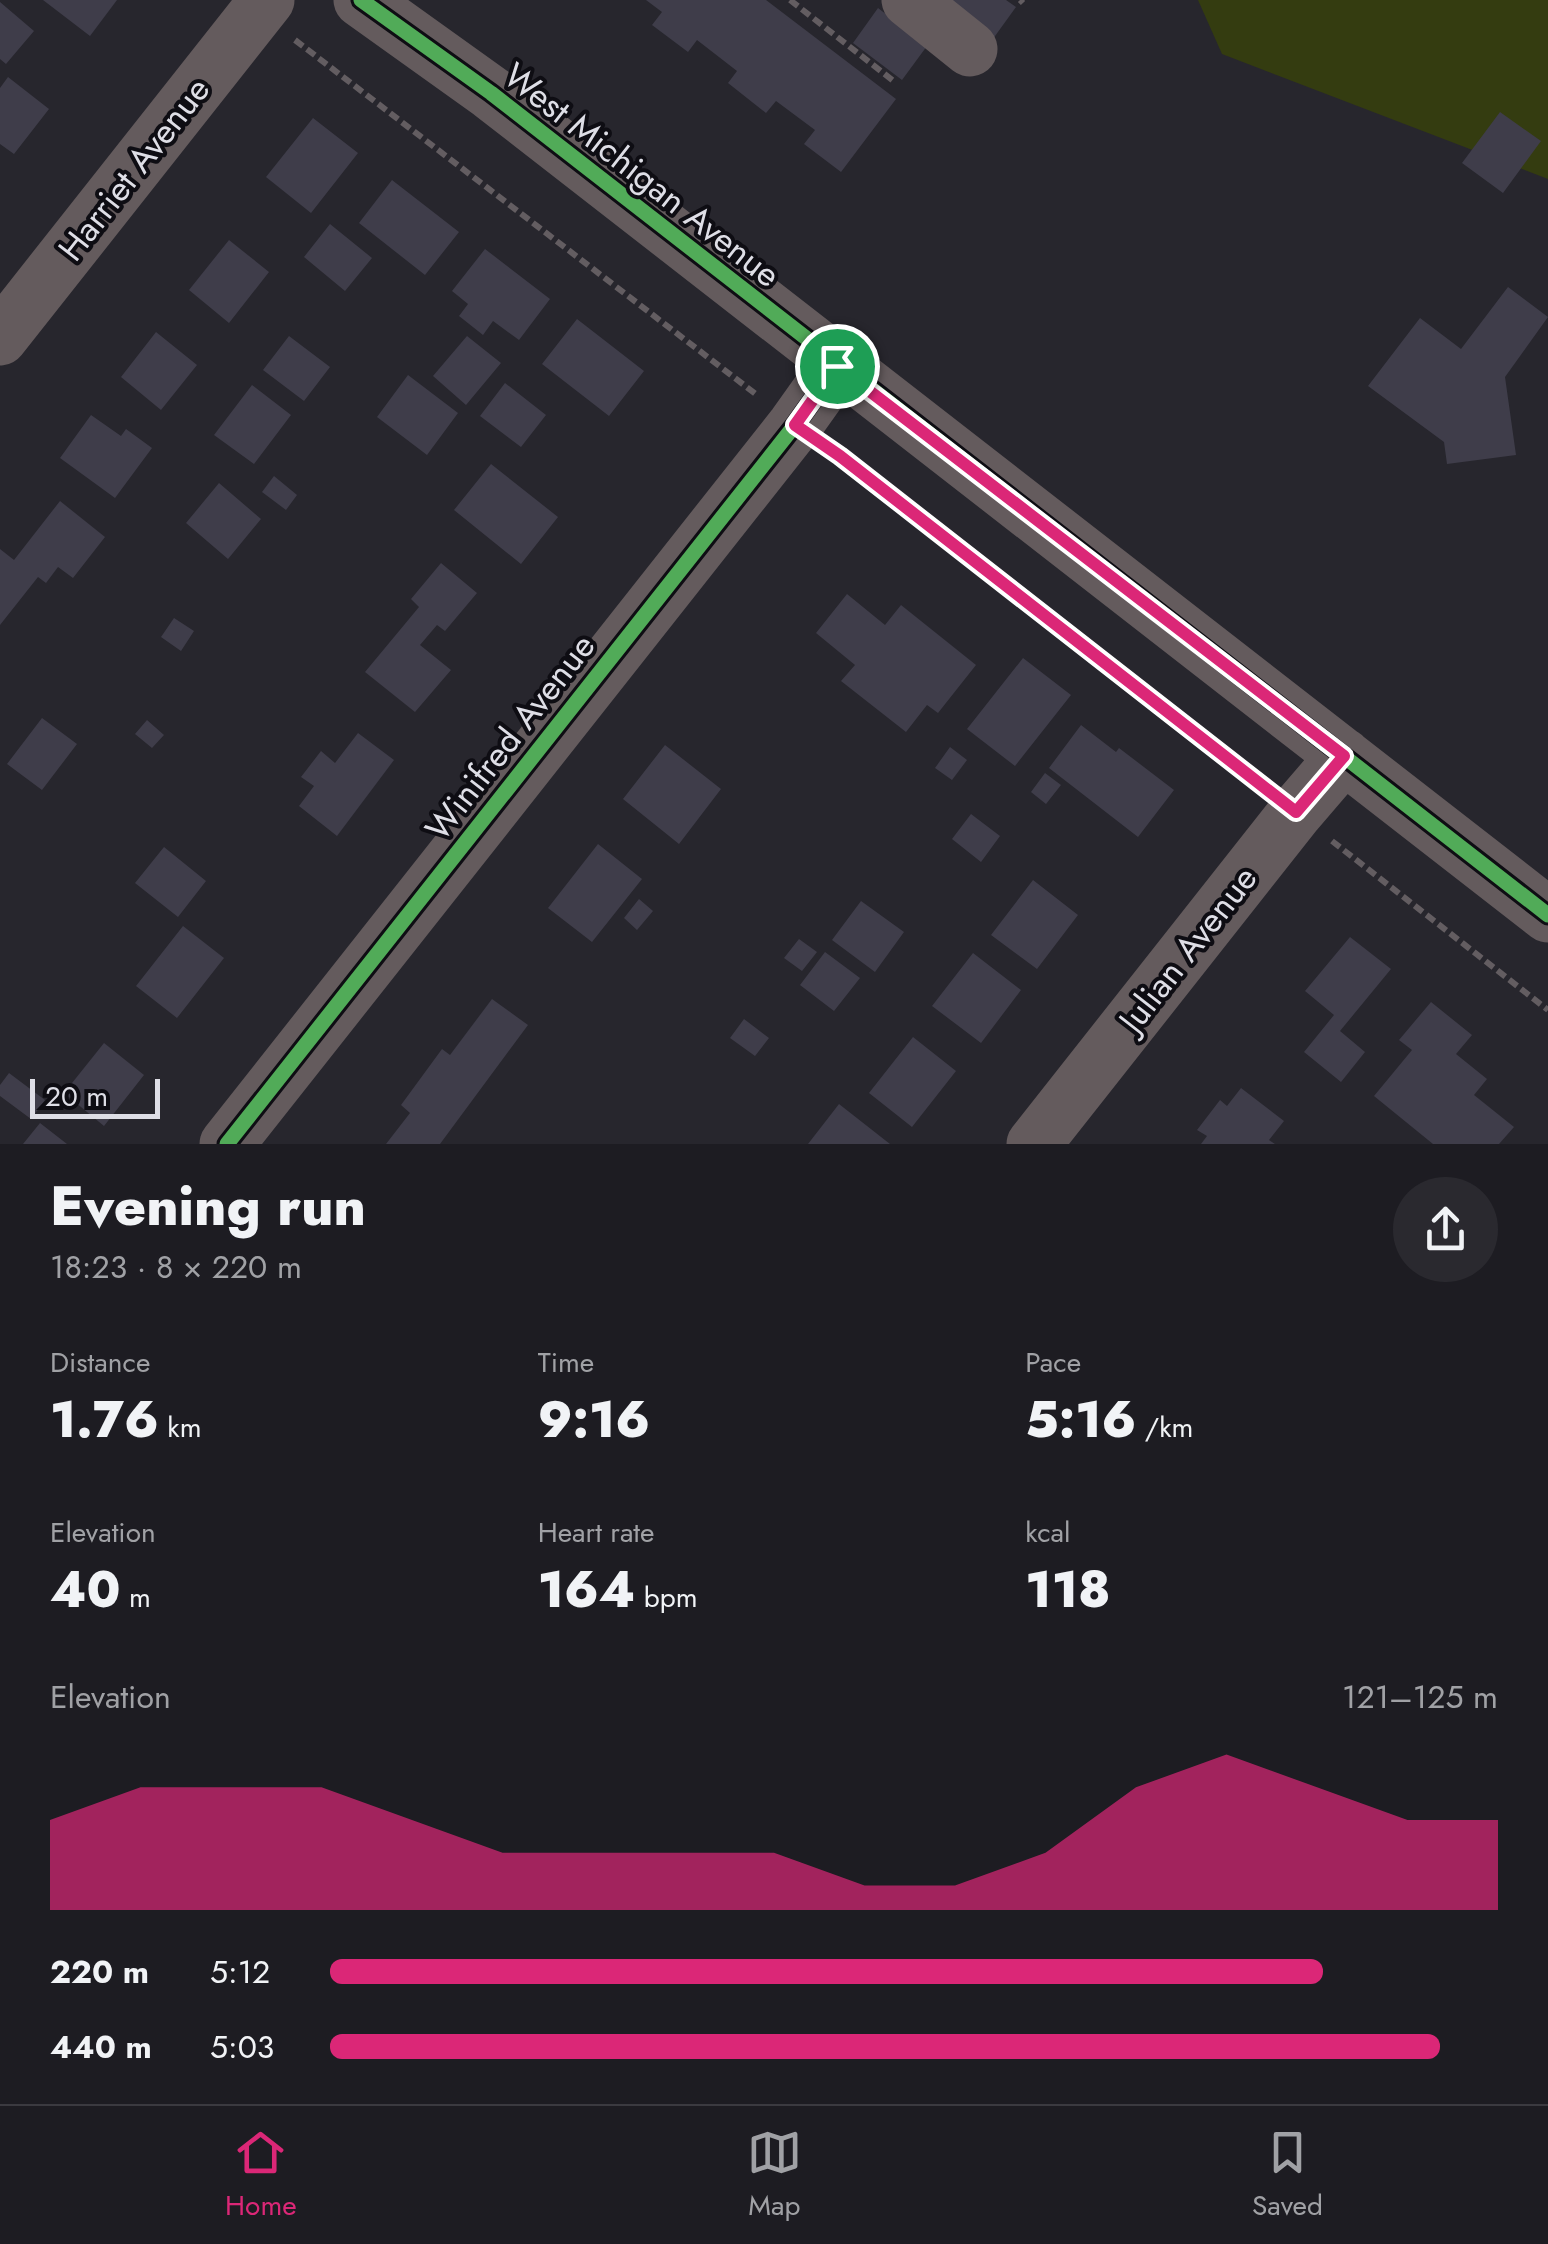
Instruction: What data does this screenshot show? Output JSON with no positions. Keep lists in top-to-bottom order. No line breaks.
{"streets":{"street":["Harriet Avenue","West Michigan Avenue","Winifred Avenue","Julian Avenue"]},"crossings":[["West Michigan Avenue","Winifred Avenue"],["West Michigan Avenue","Julian Avenue"]],"scale_bar":"20 m","page":{"scale":"20 m","heading":["Evening run","18:23 · 8 × 220 m"],"stats":[["Distance","1.76 km"],["Time","9:16"],["Pace","5:16 /km"],["Elevation","40 m"],["Heart rate","164 bpm"],["kcal","118"]],"chart":["Elevation","121–125 m"],"list":[{"name":"220 m","note":"5:12"},{"name":"440 m","note":"5:03"}],"tabs":["Home","Map","Saved"]}}
